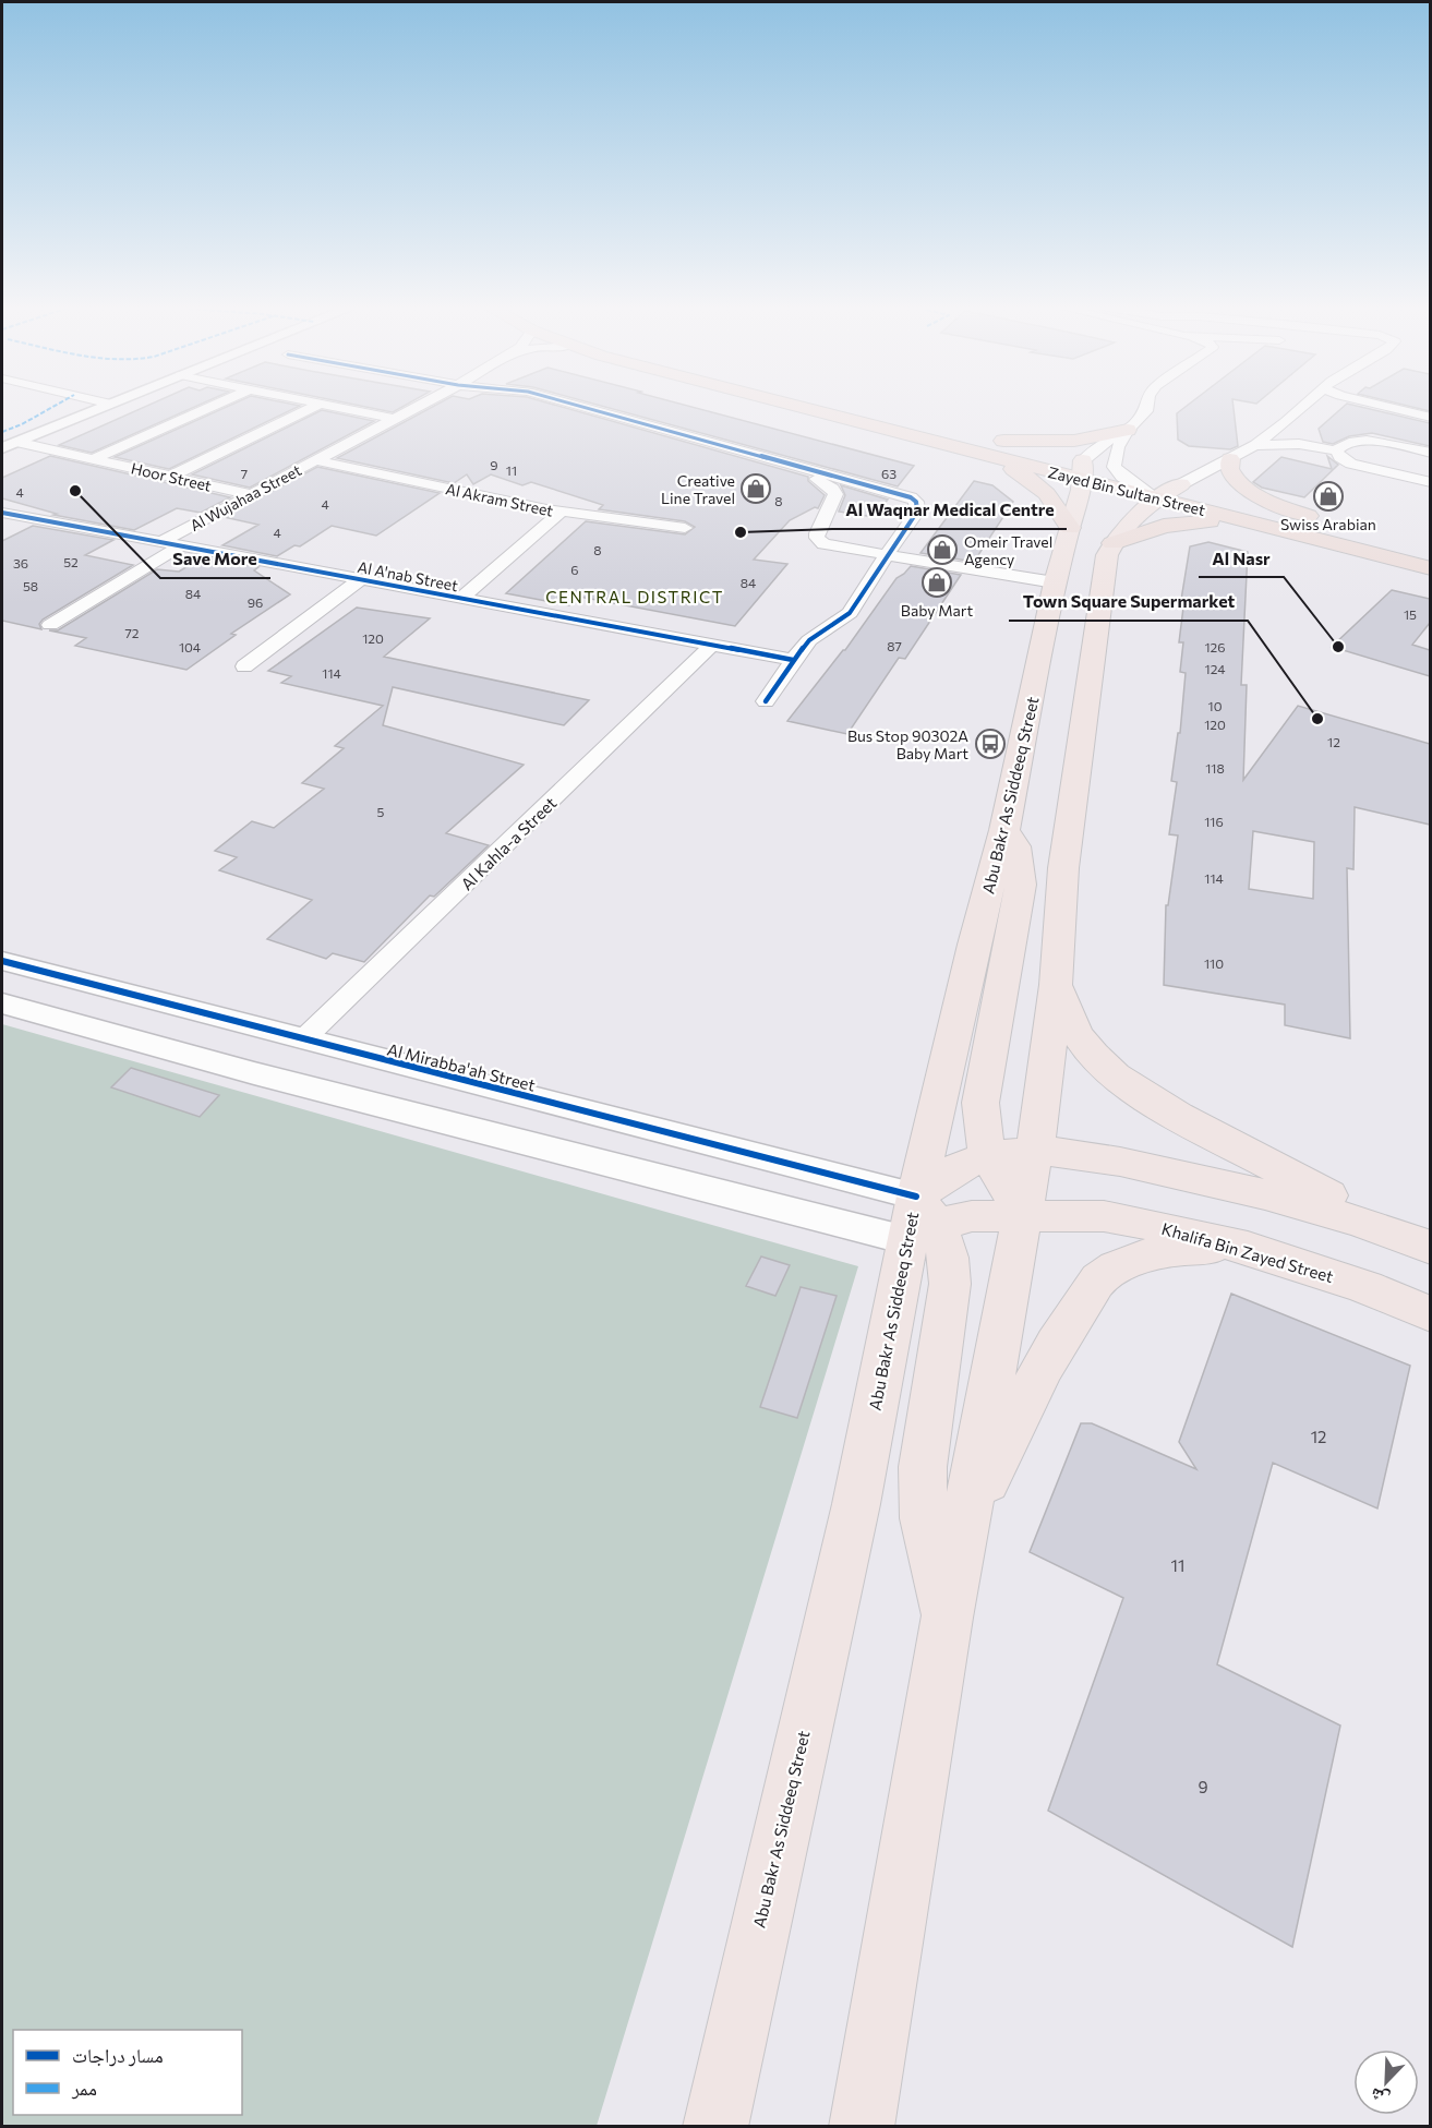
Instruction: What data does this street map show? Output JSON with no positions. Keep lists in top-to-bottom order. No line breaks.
{"streets":{"highway":["Zayed Bin Sultan Street"],"main road":["Abu Bakr As Siddeeq Street","Khalifa Bin Zayed Street"],"street":["Hoor Street","Al Wujahaa Street","Al Akram Street","Al A'nab Street","Al Kahla-a Street","Al Mirabba'ah Street"]},"crossings":[["Hoor Street","Al Wujahaa Street"],["Zayed Bin Sultan Street","Abu Bakr As Siddeeq Street"],["Al Wujahaa Street","Al Akram Street"],["Al Wujahaa Street","Al A'nab Street"],["Al A'nab Street","Al Kahla-a Street"],["Abu Bakr As Siddeeq Street","Al Mirabba'ah Street"],["Abu Bakr As Siddeeq Street","Khalifa Bin Zayed Street"],["Al Kahla-a Street","Al Mirabba'ah Street"],["Al Mirabba'ah Street","Khalifa Bin Zayed Street"]],"districts":["CENTRAL DISTRICT"],"places":{"shop":["Creative Line Travel","Swiss Arabian","Omeir Travel Agency","Baby Mart"],"other":["Save More","Al Waqnar Medical Centre","Al Nasr","Town Square Supermarket"],"bus stop":["Bus Stop 90302A Baby Mart"]},"house_numbers":["9","11","7","63","4","8","4","4","8","52","36","6","84","58","84","96","15","72","120","87","104","126","124","114","10","120","12","118","5","116","114","110","12","11","9"],"legend":["مسار دراجات","ممر"],"north":"bottom left"}
